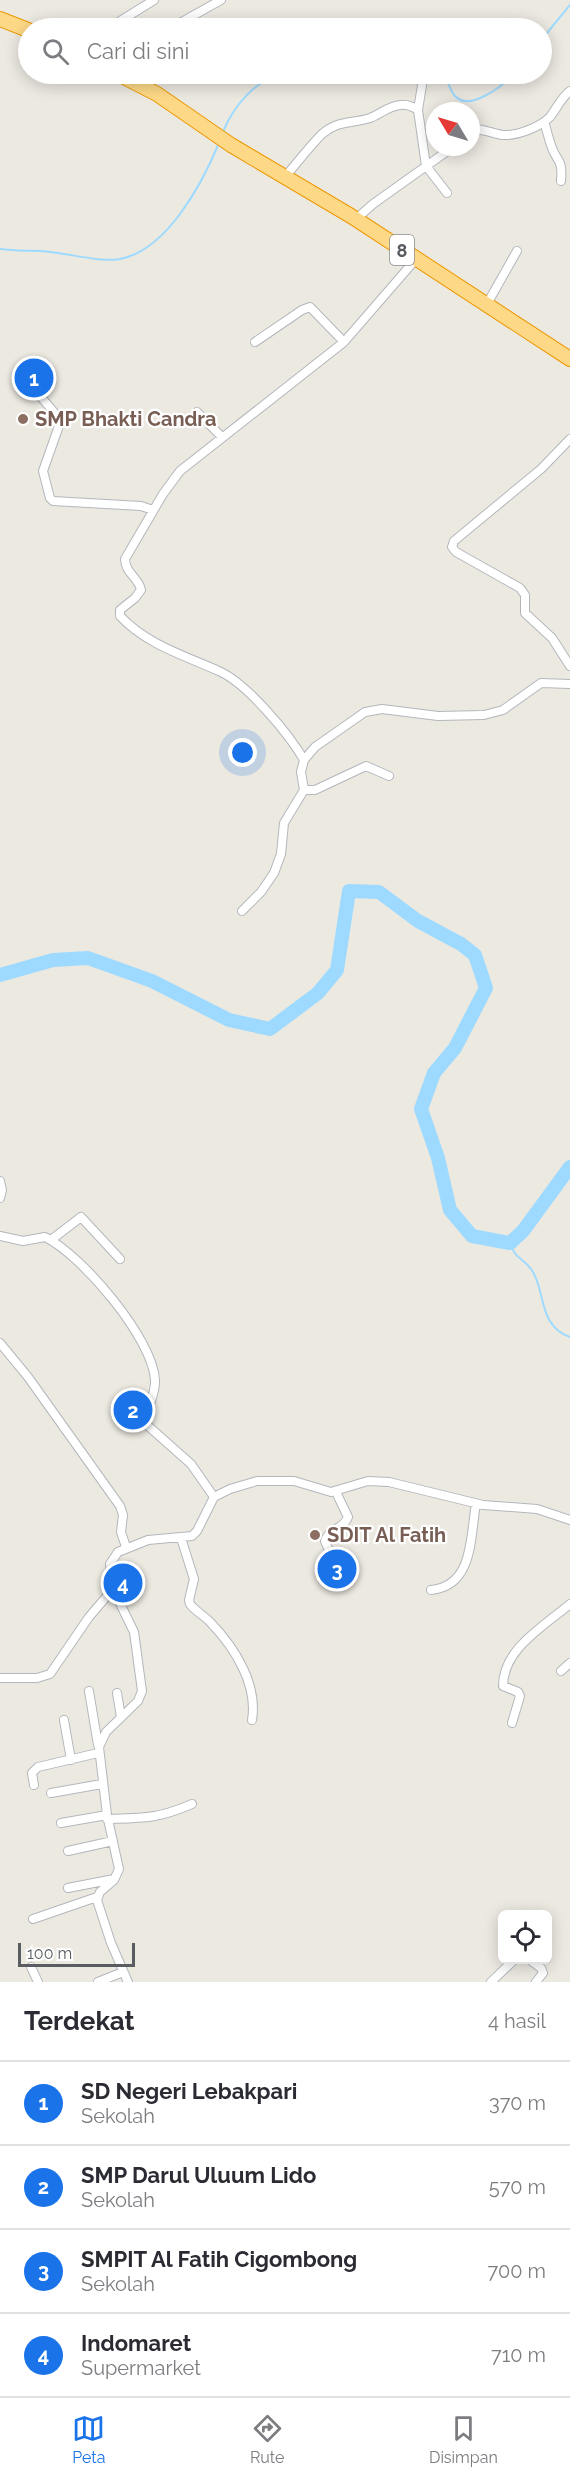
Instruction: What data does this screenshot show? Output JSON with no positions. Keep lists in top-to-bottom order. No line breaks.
{"streets":{"highway":["8"]},"places":["SMP Bhakti Candra","SDIT Al Fatih"],"scale_bar":"100 m","north":"top left","page":{"search":"Cari di sini","pins":["1","2","3","4"],"scale":"100 m","heading":["Terdekat","4 hasil"],"list":[{"mark":"1","name":"SD Negeri Lebakpari","note":"Sekolah","value":"370 m"},{"mark":"2","name":"SMP Darul Uluum Lido","note":"Sekolah","value":"570 m"},{"mark":"3","name":"SMPIT Al Fatih Cigombong","note":"Sekolah","value":"700 m"},{"mark":"4","name":"Indomaret","note":"Supermarket","value":"710 m"}],"nav":["Peta","Rute","Disimpan"]}}
